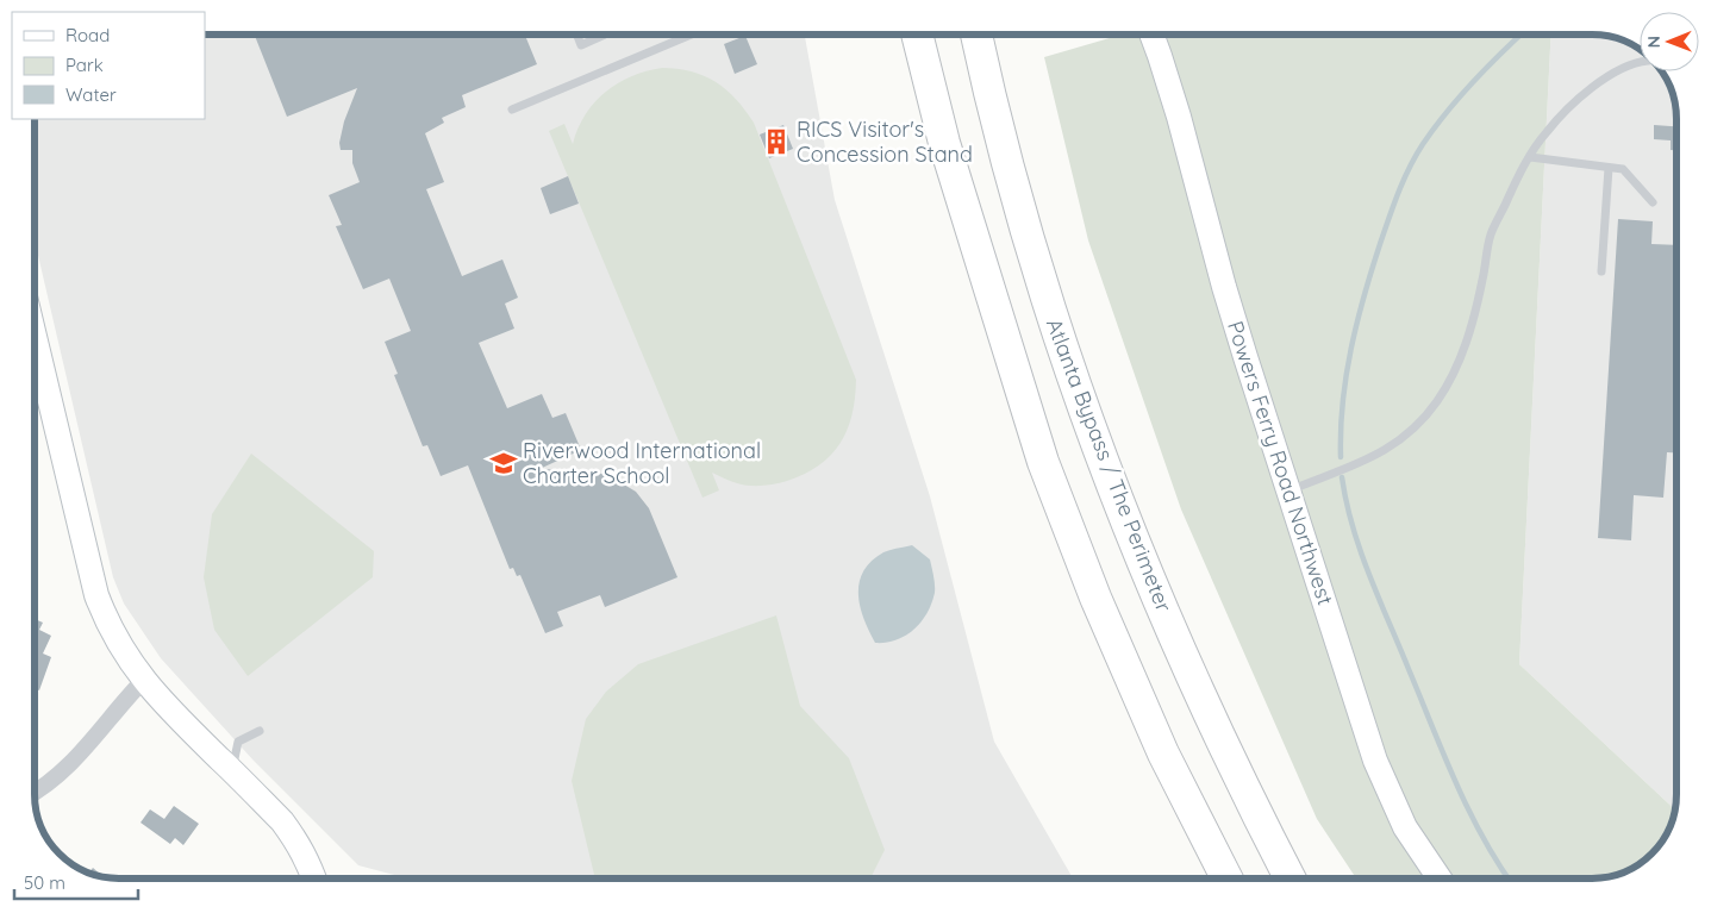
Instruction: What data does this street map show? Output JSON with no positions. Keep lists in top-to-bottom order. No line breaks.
{"streets":{"highway":["Atlanta Bypass / The Perimeter"],"street":["Powers Ferry Road Northwest"]},"places":{"building":["RICS Visitor's Concession Stand"],"school or university":["Riverwood International Charter School"]},"legend":["Road","Park","Water"],"scale_bar":"50 m","north":"left"}
